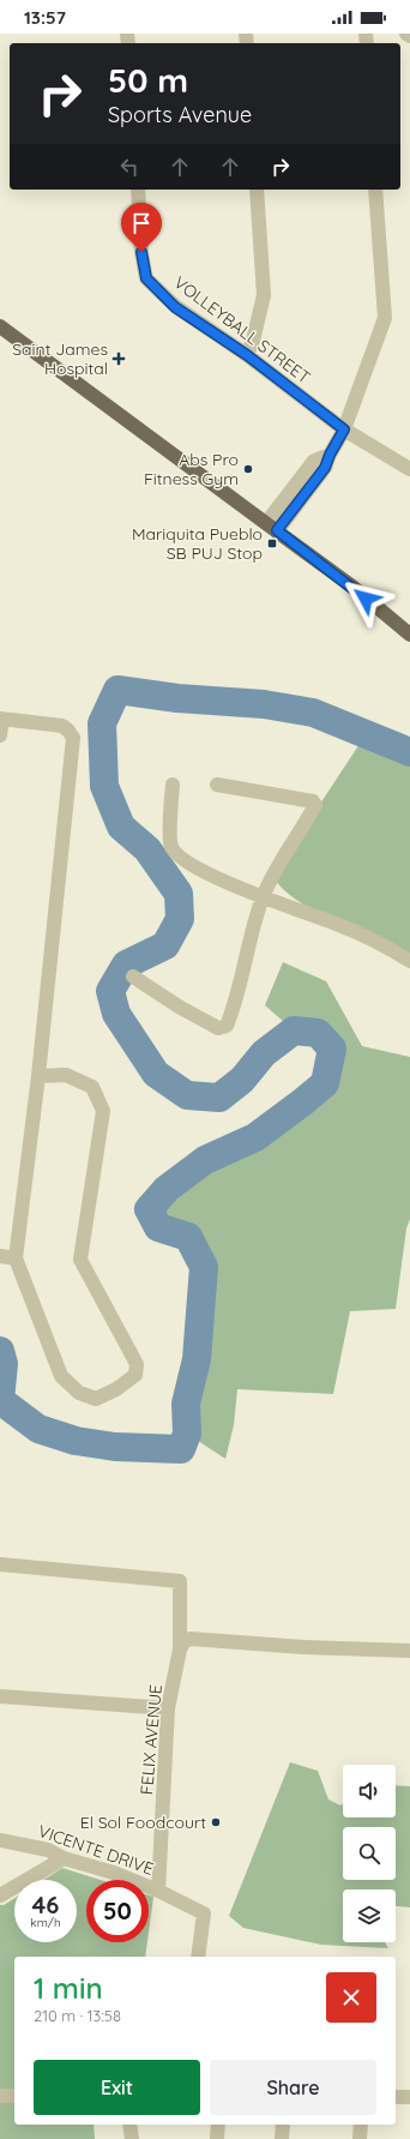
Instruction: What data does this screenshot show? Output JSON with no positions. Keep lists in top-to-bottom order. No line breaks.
{"streets":{"street":["VOLLEYBALL STREET","FELIX AVENUE","VICENTE DRIVE"]},"crossings":[["FELIX AVENUE","VICENTE DRIVE"]],"places":{"health":["Saint James Hospital"],"other":["Abs Pro Fitness Gym","El Sol Foodcourt"],"transit":["Mariquita Pueblo SB PUJ Stop"]},"page":{"status":"13:57","turn":["50 m","Sports Avenue"],"speed":"46 km/h","limit":"50","heading":["1 min","210 m · 13:58"],"buttons":["Exit","Share"]}}
